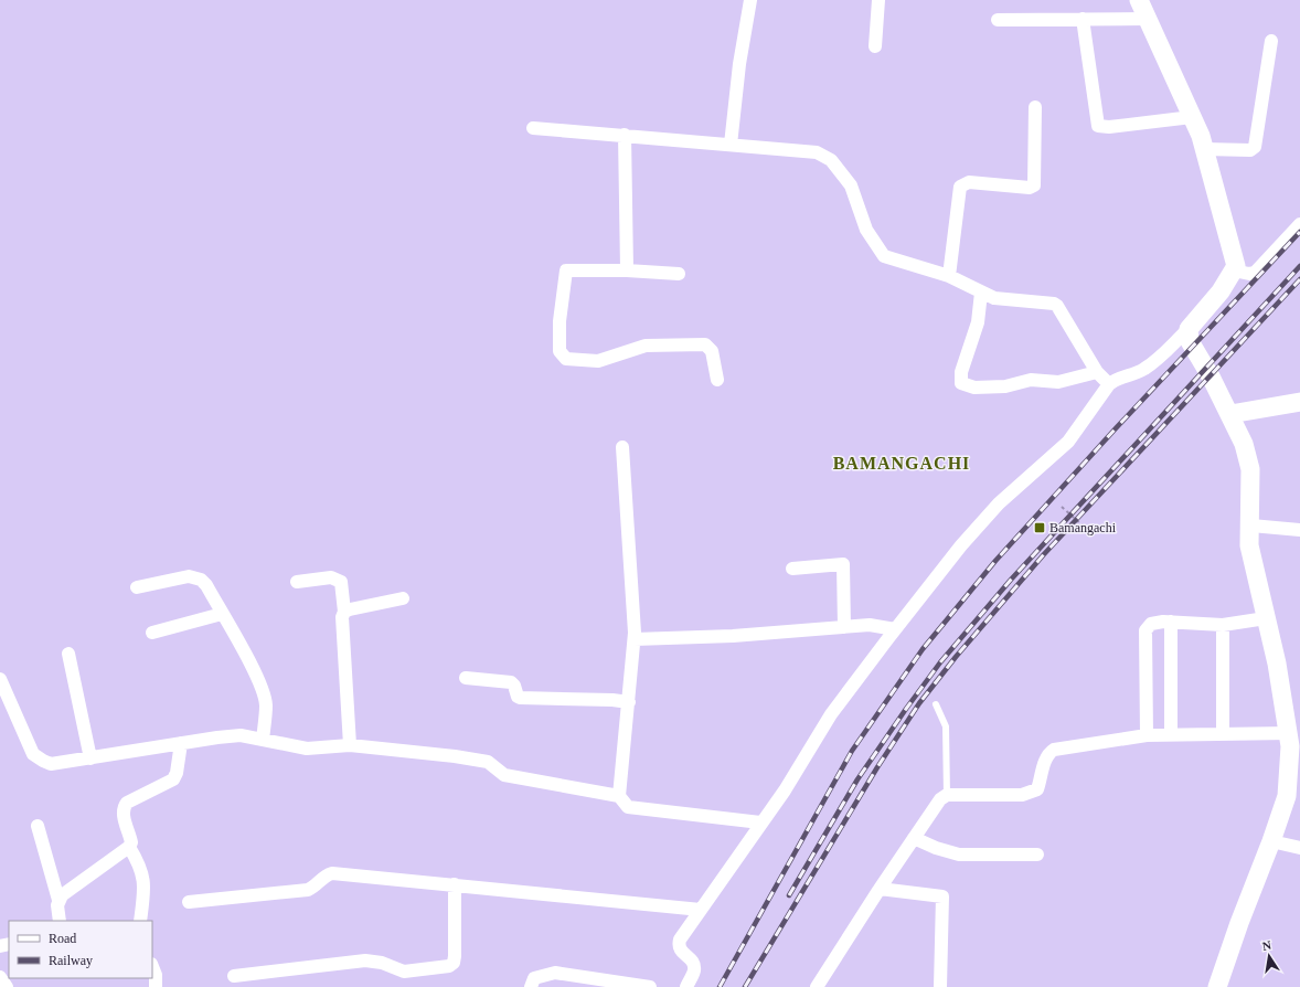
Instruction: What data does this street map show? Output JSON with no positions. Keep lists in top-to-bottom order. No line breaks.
{"districts":["BAMANGACHI"],"places":{"transit":["Bamangachi"]},"legend":["Road","Railway"],"north":"top"}
